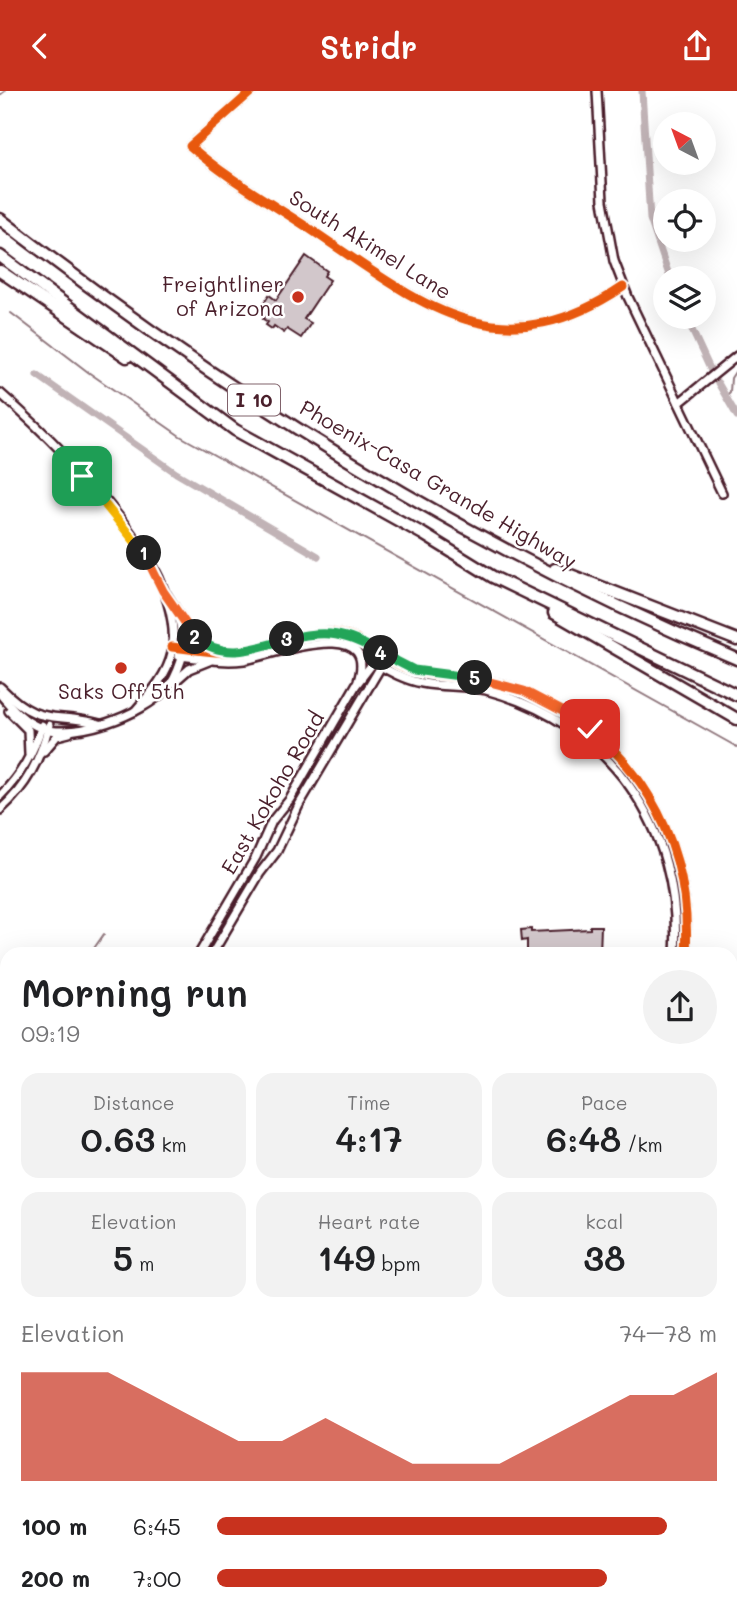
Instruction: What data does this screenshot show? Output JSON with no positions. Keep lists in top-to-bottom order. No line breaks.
{"streets":{"highway":["I 10","Phoenix-Casa Grande Highway"],"street":["South Akimel Lane","East Kokoho Road"]},"places":["Freightliner of Arizona","Saks Off 5th"],"north":"top left","page":{"header":"Stridr","pins":["1","2","3","4","5"],"heading":["Morning run","09:19"],"stats":[["Distance","0.63 km"],["Time","4:17"],["Pace","6:48 /km"],["Elevation","5 m"],["Heart rate","149 bpm"],["kcal","38"]],"chart":["Elevation","74–78 m"],"list":[{"name":"100 m","note":"6:45"},{"name":"200 m","note":"7:00"}]}}
